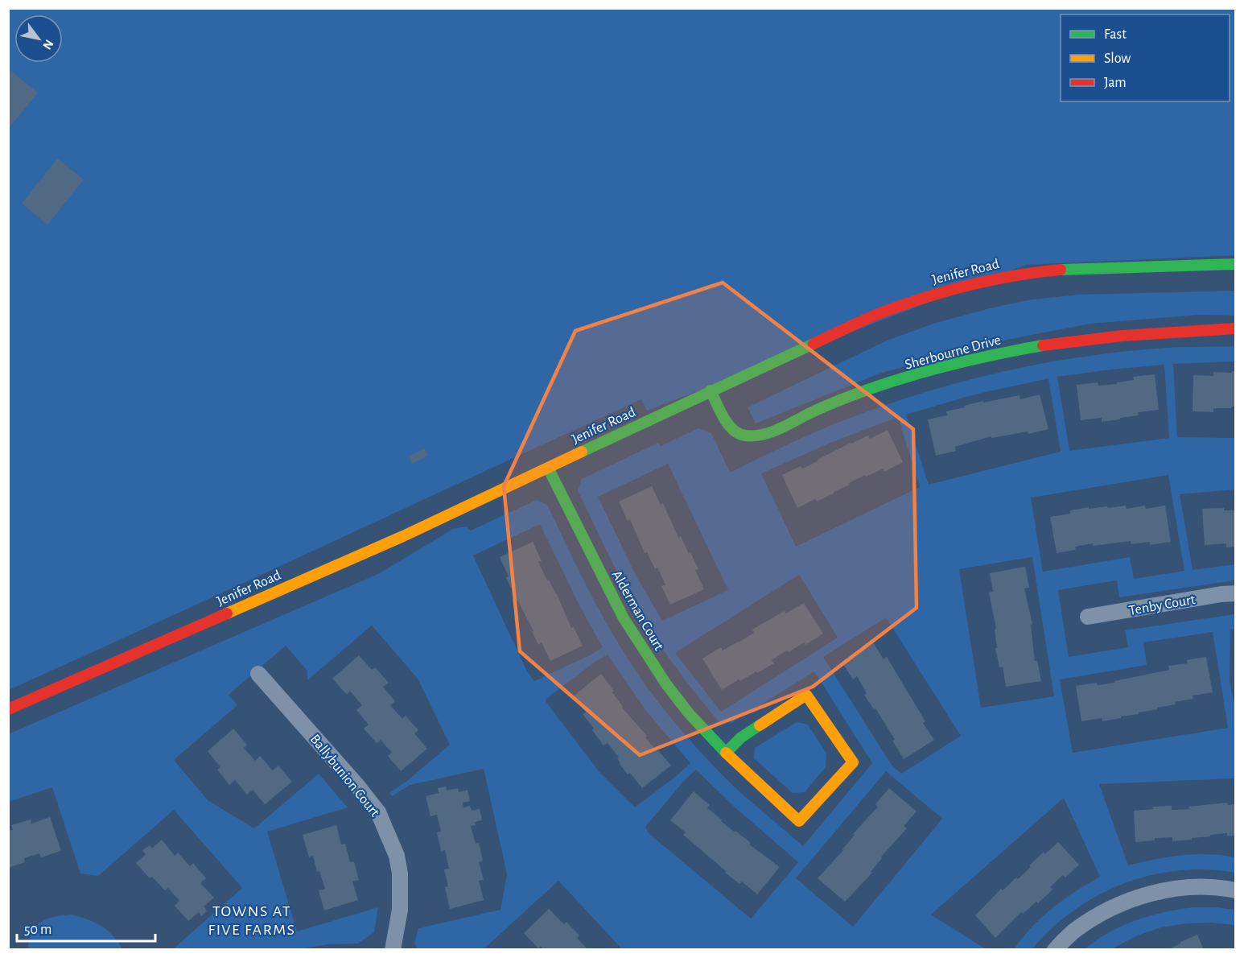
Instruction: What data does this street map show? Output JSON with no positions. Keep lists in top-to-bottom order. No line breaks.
{"streets":{"street":["Jenifer Road","Sherbourne Drive","Tenby Court","Alderman Court","Ballybunion Court"]},"crossings":[["Jenifer Road","Sherbourne Drive"],["Jenifer Road","Alderman Court"]],"districts":["TOWNS AT FIVE FARMS"],"legend":["Fast","Slow","Jam"],"scale_bar":"50 m","north":"bottom right"}
